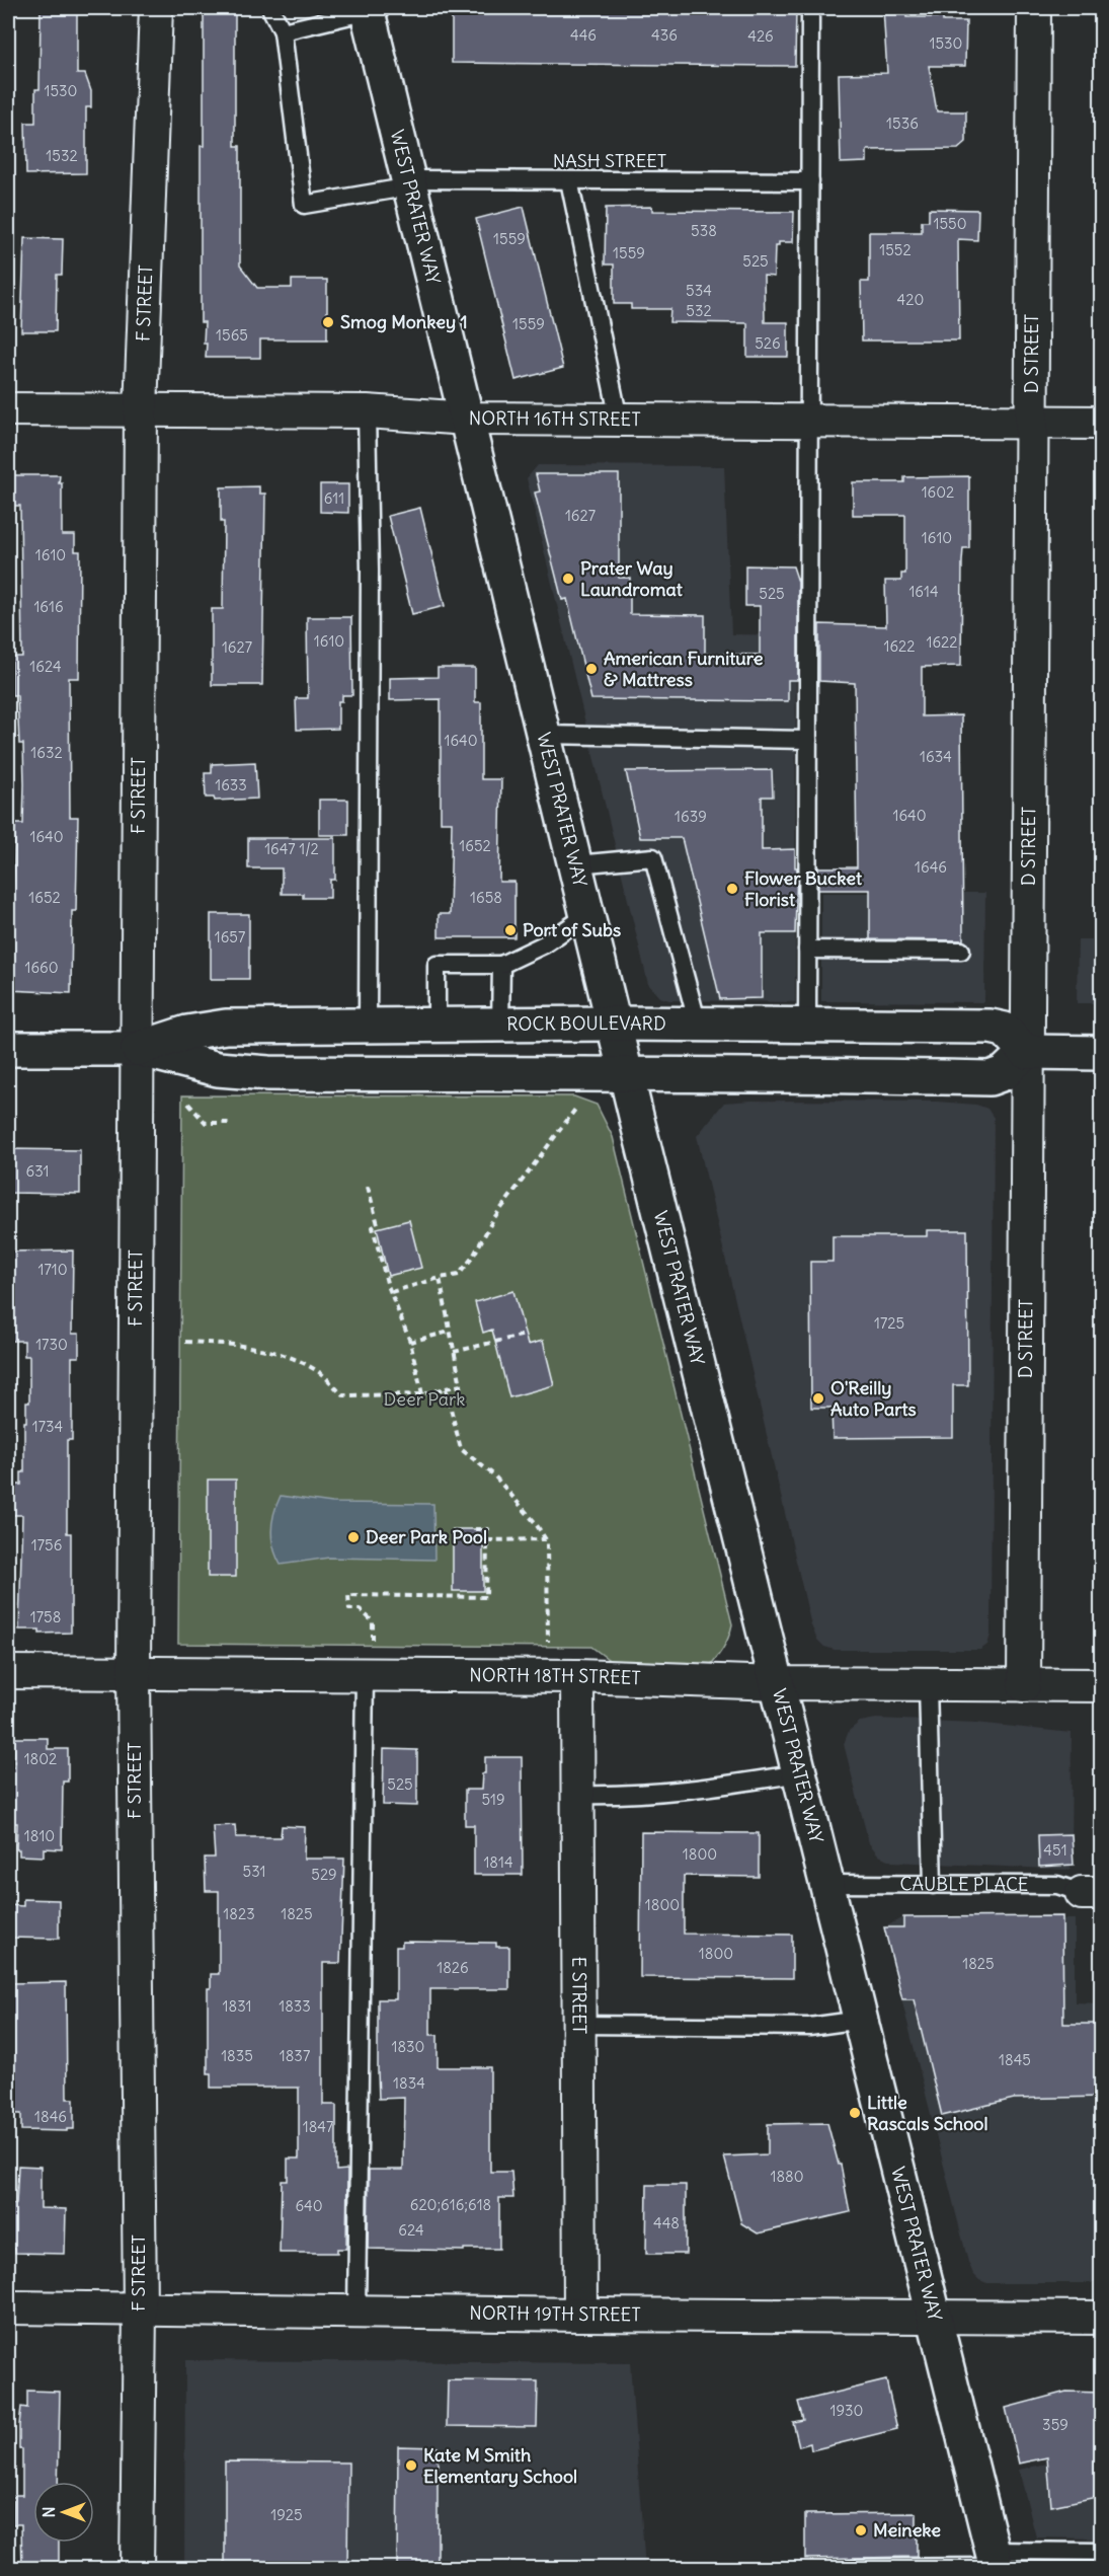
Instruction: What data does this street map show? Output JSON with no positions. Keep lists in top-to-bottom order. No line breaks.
{"streets":{"main road":["WEST PRATER WAY","ROCK BOULEVARD"],"street":["F STREET","D STREET","NORTH 16TH STREET","NORTH 18TH STREET","E STREET","NORTH 19TH STREET"],"lane":["NASH STREET","CAUBLE PLACE"]},"crossings":[["NASH STREET","WEST PRATER WAY"],["WEST PRATER WAY","NORTH 16TH STREET"],["WEST PRATER WAY","ROCK BOULEVARD"],["WEST PRATER WAY","NORTH 18TH STREET"],["WEST PRATER WAY","CAUBLE PLACE"],["WEST PRATER WAY","NORTH 19TH STREET"],["F STREET","NORTH 16TH STREET"],["F STREET","ROCK BOULEVARD"],["F STREET","NORTH 18TH STREET"],["F STREET","NORTH 19TH STREET"],["D STREET","NORTH 16TH STREET"],["D STREET","ROCK BOULEVARD"],["D STREET","NORTH 18TH STREET"],["NORTH 18TH STREET","E STREET"],["E STREET","NORTH 19TH STREET"]],"parks":["Deer Park"],"places":["Smog Monkey 1","Prater Way Laundromat","American Furniture & Mattress","Flower Bucket Florist","Port of Subs","O'Reilly Auto Parts","Deer Park Pool","Little Rascals School","Kate M Smith Elementary School","Meineke"],"house_numbers":["446","436","426","1530","1530","1536","1532","1550","538","1559","1552","1559","525","534","420","532","1559","1565","526","1602","611","1627","1610","1610","1614","525","1616","1610","1622","1622","1627","1624","1640","1632","1634","1633","1640","1639","1640","1652","1647 1/2","1646","1652","1658","1657","1660","631","1710","1725","1730","1734","1756","1758","1802","525","519","1810","451","1800","1814","531","529","1800","1823","1825","1800","1825","1826","1831","1833","1830","1835","1837","1845","1834","1846","1847","1880","620;616;618","640","448","624","1930","359","1925"],"north":"left"}
